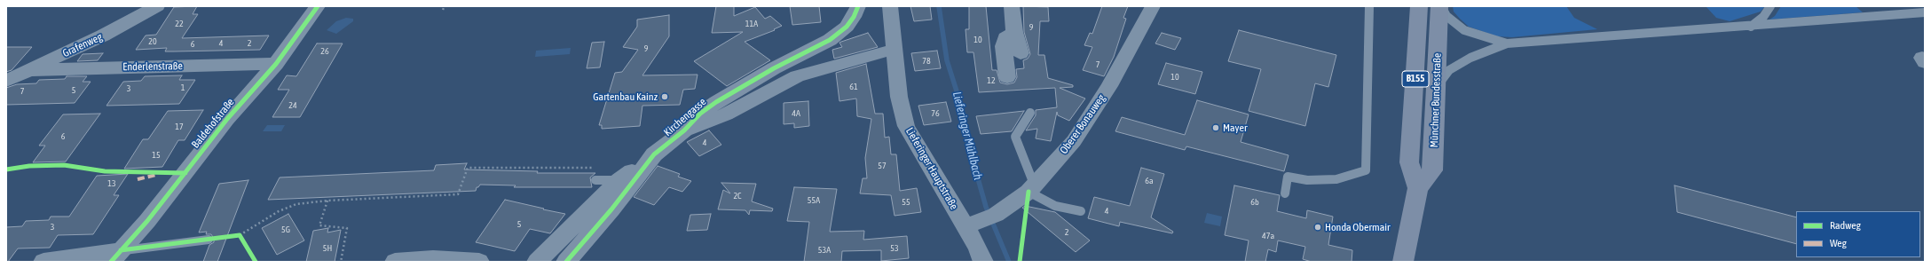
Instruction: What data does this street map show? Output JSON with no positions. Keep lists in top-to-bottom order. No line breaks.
{"streets":{"main road":["B155","Münchner Bundesstraße"],"street":["Grafenweg","Enderlenstraße","Kirchengasse","Baldehofstraße","Oberer Bonauweg","Lieferinger Hauptstraße"]},"crossings":[["Grafenweg","Enderlenstraße"],["Enderlenstraße","Baldehofstraße"],["Kirchengasse","Lieferinger Hauptstraße"],["Oberer Bonauweg","Lieferinger Hauptstraße"]],"water":["Lieferinger Mühlbach"],"places":["Gartenbau Kainz","Mayer","Honda Obermair"],"house_numbers":["22","11A","9","10","20","4","2","6","9","26","78","7","10","12","61","1","3","5","7","24","4A","76","17","6","4","15","57","6a","13","2C","55A","55","6b","4","5","3","5G","2","47a","5H","53","53A"],"legend":["Radweg","Weg"]}
